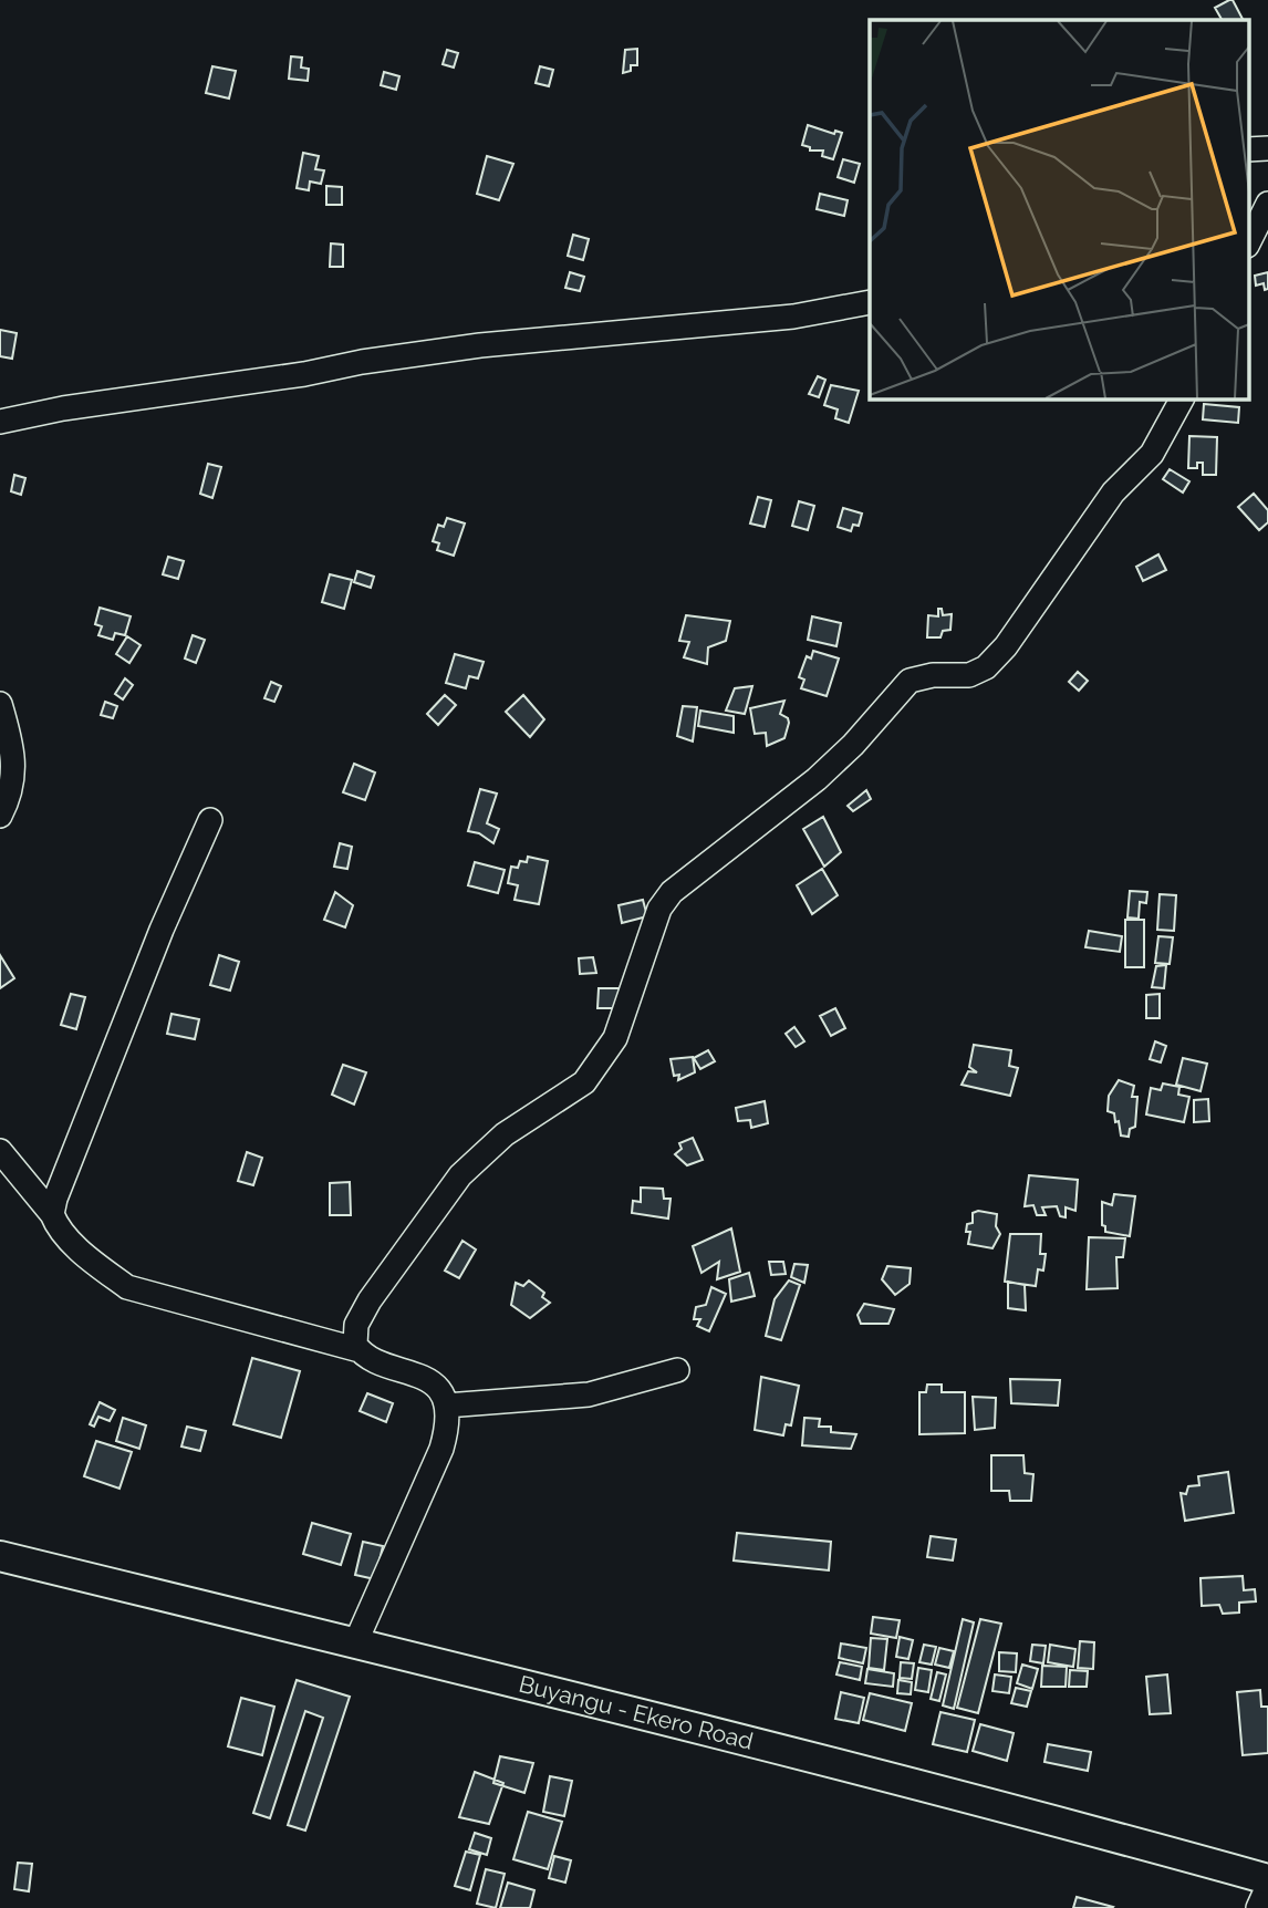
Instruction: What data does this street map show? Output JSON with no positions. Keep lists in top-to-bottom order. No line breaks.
{"streets":{"main road":["Buyangu - Ekero Road"]}}
